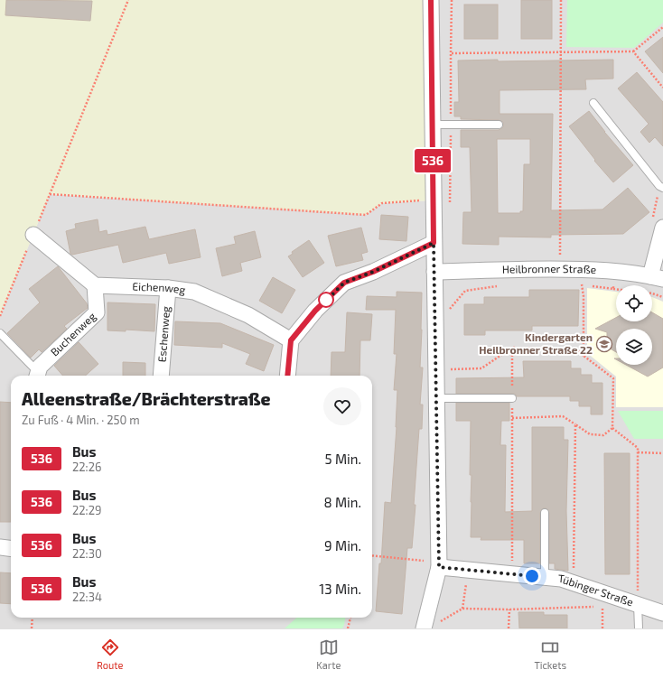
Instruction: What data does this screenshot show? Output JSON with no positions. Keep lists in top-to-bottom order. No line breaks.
{"streets":{"street":["Heilbronner Straße","Eichenweg","Eschenweg","Buchenweg","Tübinger Straße"]},"crossings":[["Eichenweg","Eschenweg"],["Eichenweg","Buchenweg"]],"places":{"school or university":["Kindergarten Heilbronner Straße 22"]},"lines":["bus line 536"],"page":{"on_map":"536","heading":["Alleenstraße/Brächterstraße","Zu Fuß · 4 Min. · 250 m"],"list":[{"mark":"536","name":"Bus","note":"22:26","value":"5 Min."},{"mark":"536","name":"Bus","note":"22:29","value":"8 Min."},{"mark":"536","name":"Bus","note":"22:30","value":"9 Min."},{"mark":"536","name":"Bus","note":"22:34","value":"13 Min."}],"tabs":["Route","Karte","Tickets"]}}
